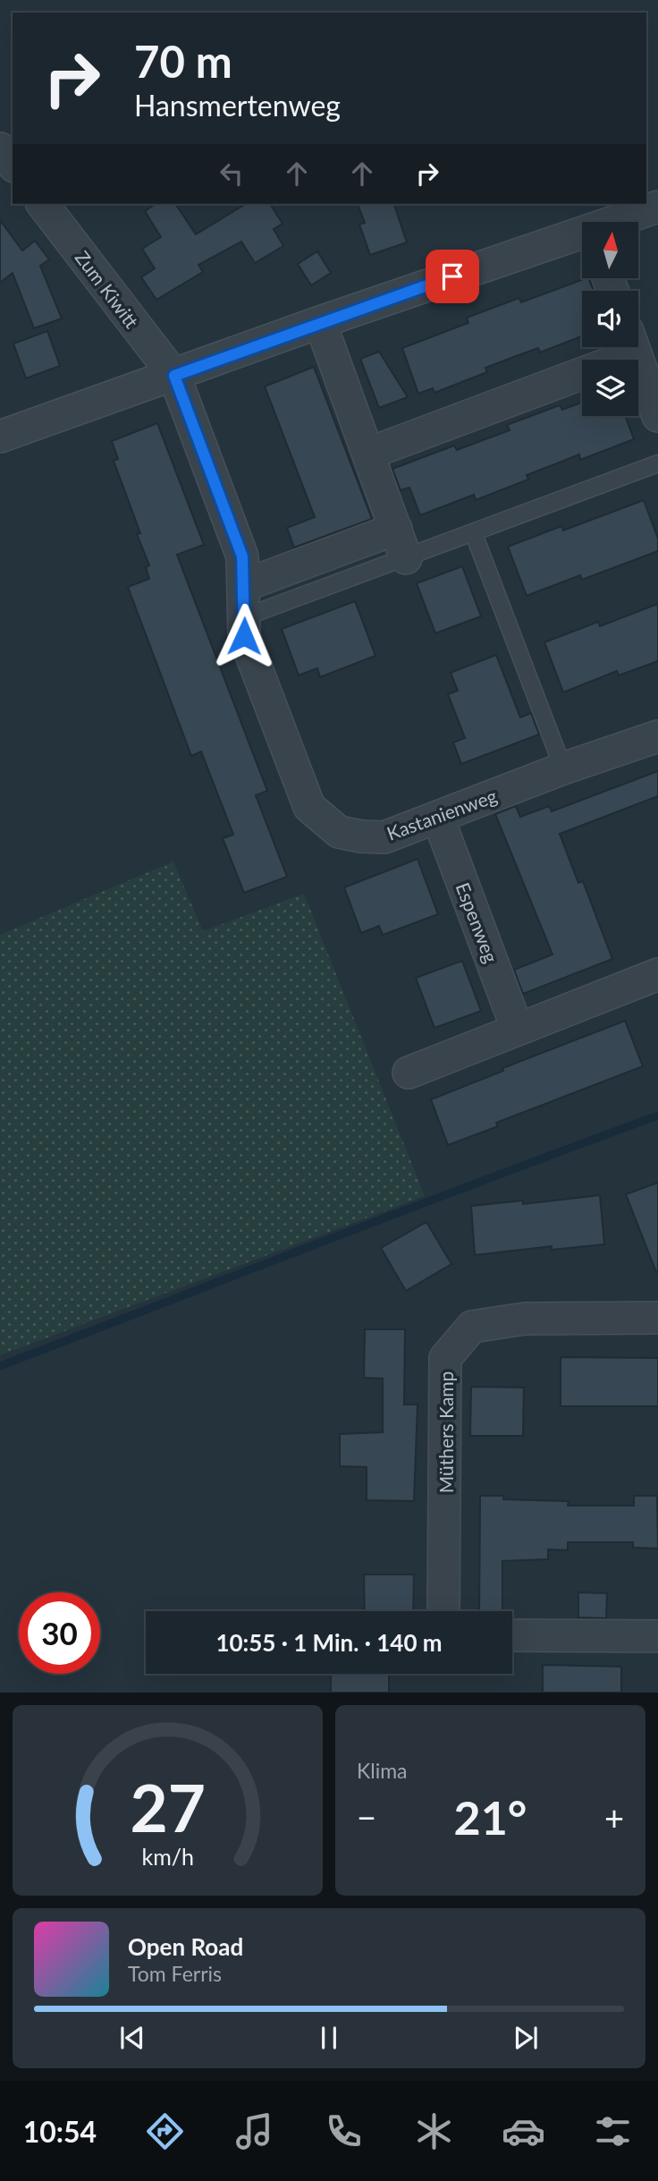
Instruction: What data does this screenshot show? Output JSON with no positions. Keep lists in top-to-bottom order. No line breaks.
{"streets":{"street":["Zum Kiwitt","Kastanienweg","Espenweg","Müthers Kamp"]},"crossings":[["Zum Kiwitt","Kastanienweg"],["Kastanienweg","Espenweg"]],"north":"top","page":{"turn":["70 m","Hansmertenweg"],"limit":"30","trip":"10:55 · 1 Min. · 140 m","tile":"Klima","heat":["−","21°","+"],"song":["Open Road","Tom Ferris"],"tabs":"10:54","gauge":["27","km/h"]}}
